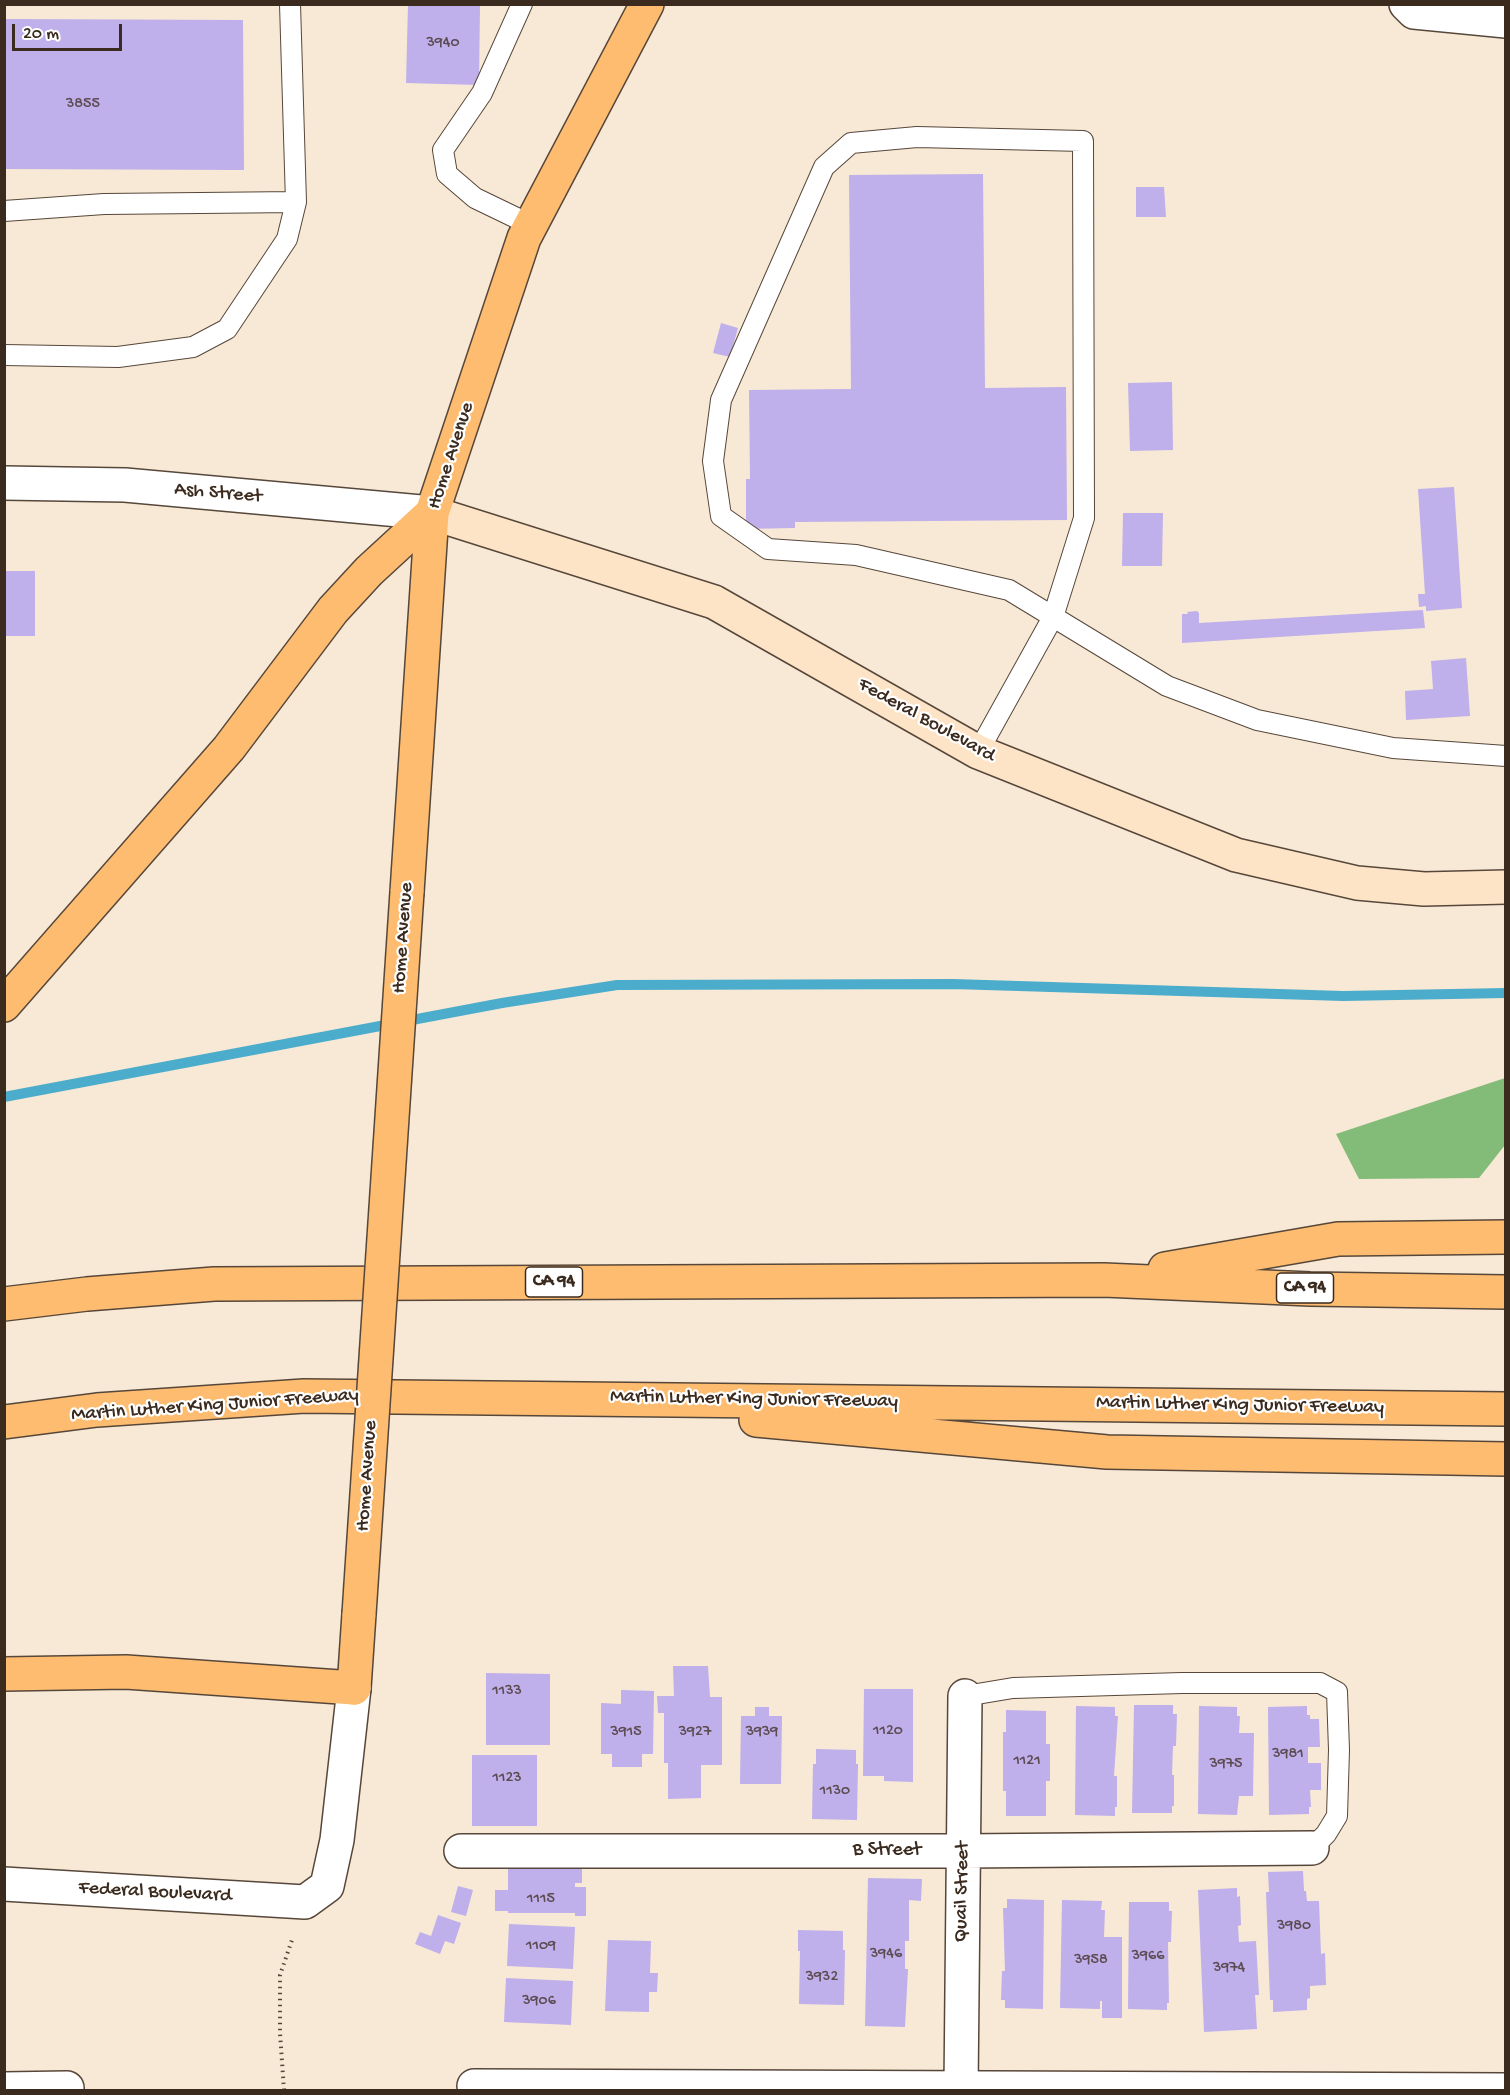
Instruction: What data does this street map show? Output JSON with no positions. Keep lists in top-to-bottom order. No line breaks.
{"streets":{"main road":["Home Avenue","Federal Boulevard","CA 94","Martin Luther King Junior Freeway"],"street":["Ash Street","B Street","Quail Street"]},"crossings":[["Home Avenue","Ash Street"],["Home Avenue","Federal Boulevard"],["Ash Street","Federal Boulevard"],["B Street","Quail Street"]],"house_numbers":["3940","3855","1133","1120","3915","3927","3939","3981","1121","3975","1123","1130","1115","3980","1109","3946","3966","3958","3974","3932","3906"],"scale_bar":"20 m"}
